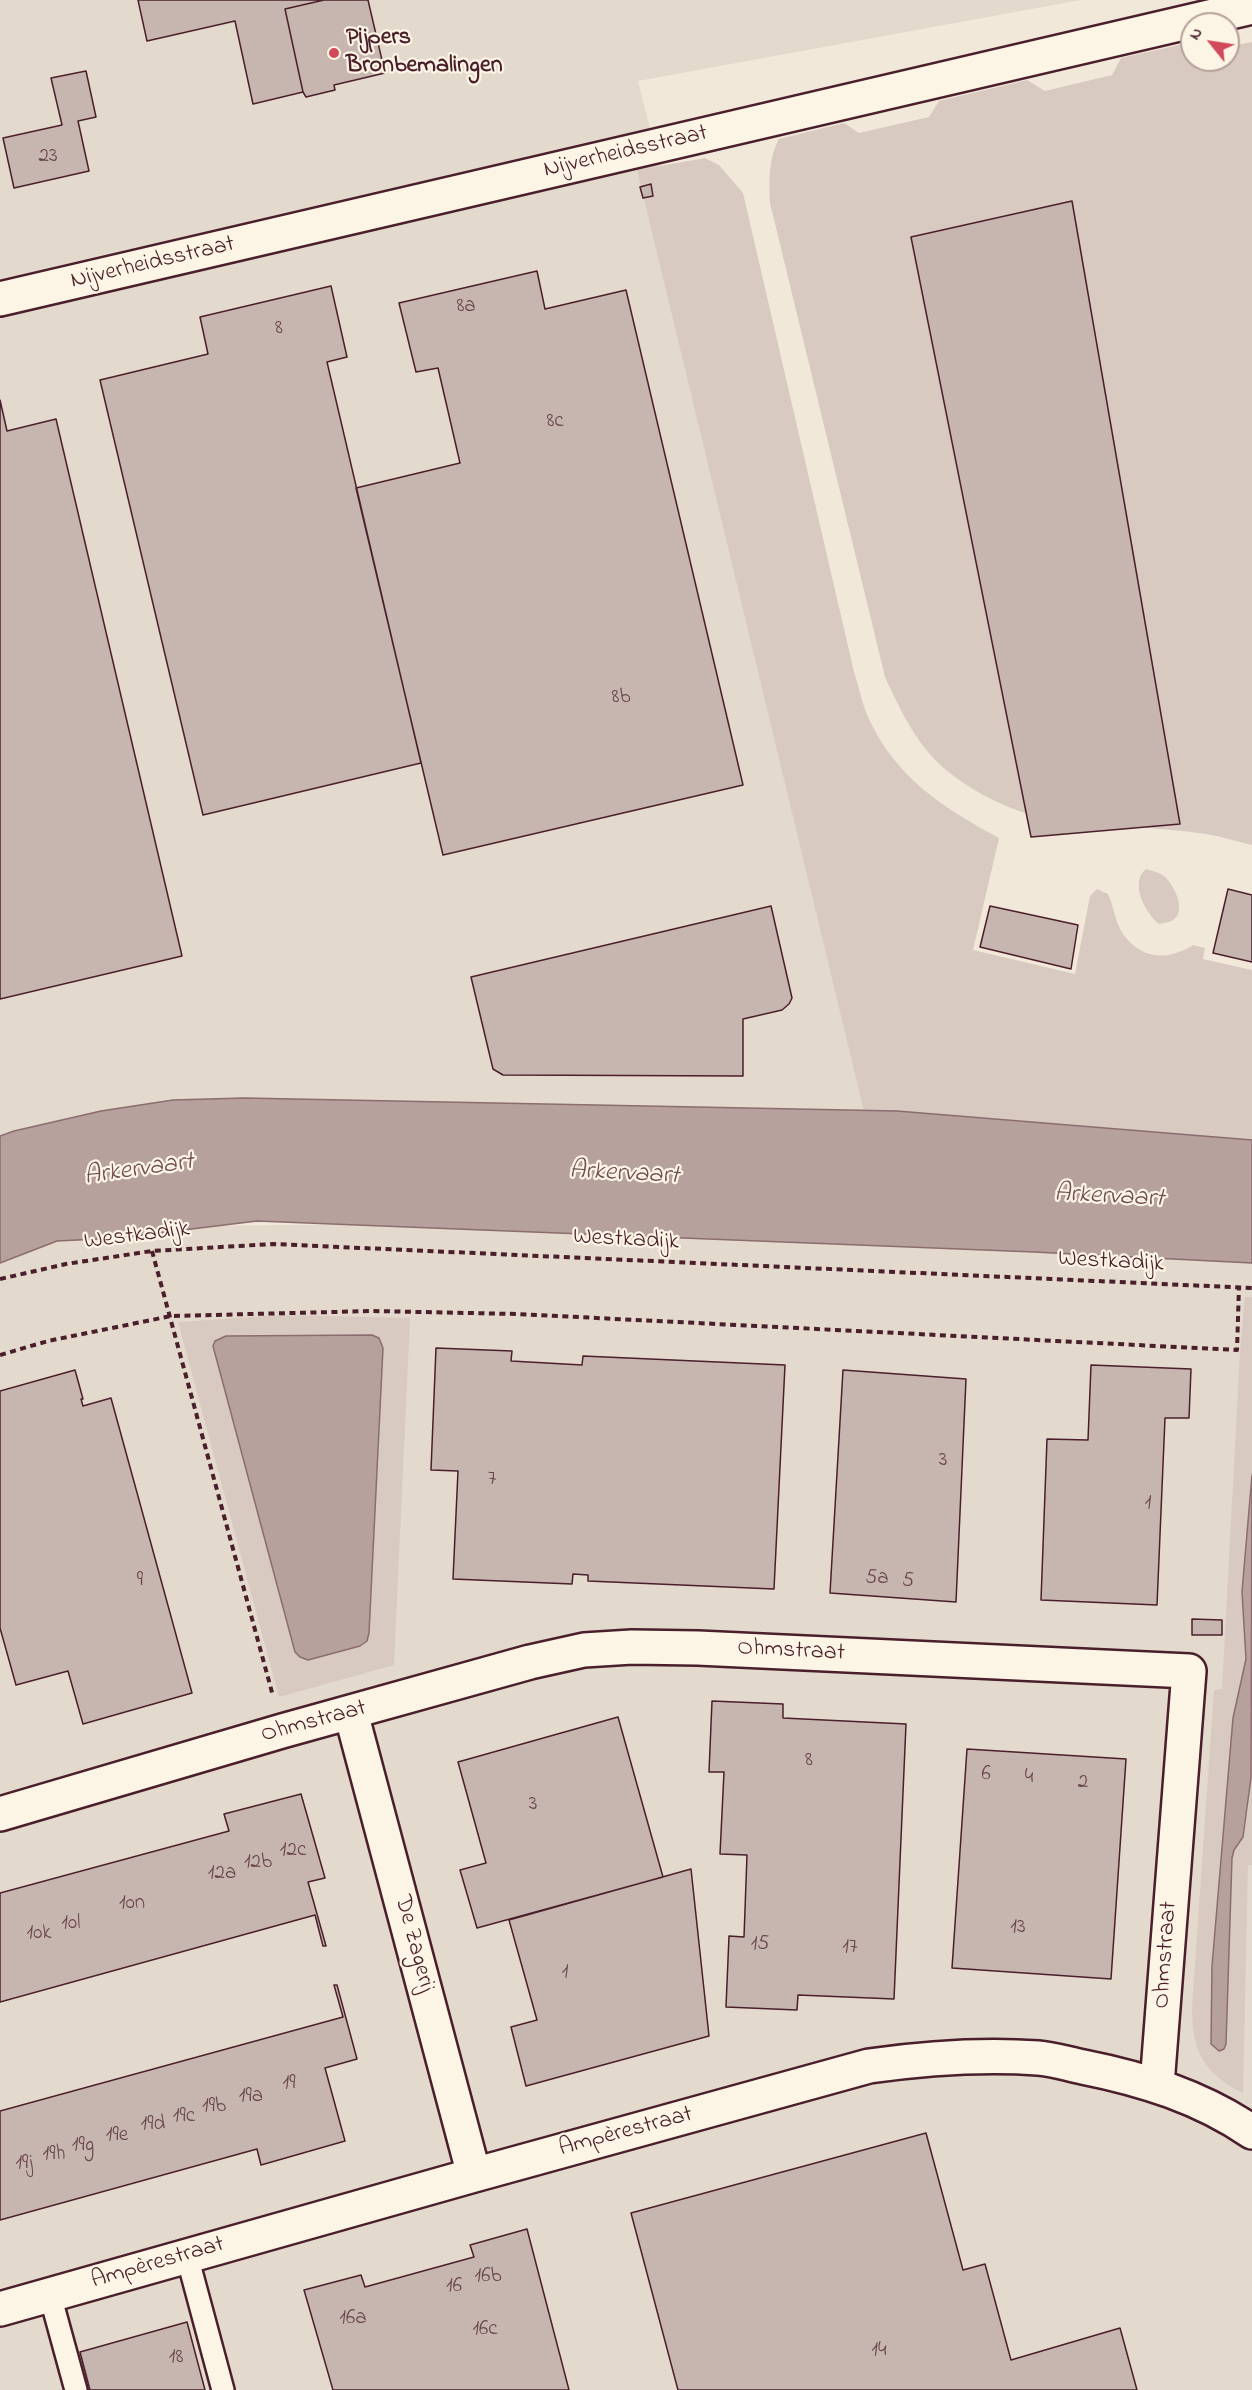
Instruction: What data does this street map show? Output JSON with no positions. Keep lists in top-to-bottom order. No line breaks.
{"streets":{"street":["Nijverheidsstraat","Ohmstraat","De Zagerij","Ampèrestraat"],"path":["Westkadijk"]},"crossings":[["Ohmstraat","De Zagerij"],["Ohmstraat","Ampèrestraat"],["De Zagerij","Ampèrestraat"]],"water":["Arkervaart"],"places":["Pijpers Bronbemalingen"],"house_numbers":["23","8a","8","8c","8b","3","7","1","5a","9","5","8","6","4","2","3","12c","12b","12a","10n","10l","13","10k","15","17","1","19","19a","19b","19c","19d","19e","19g","19h","19j","16b","16","16a","16c","14","18"],"north":"top left"}
